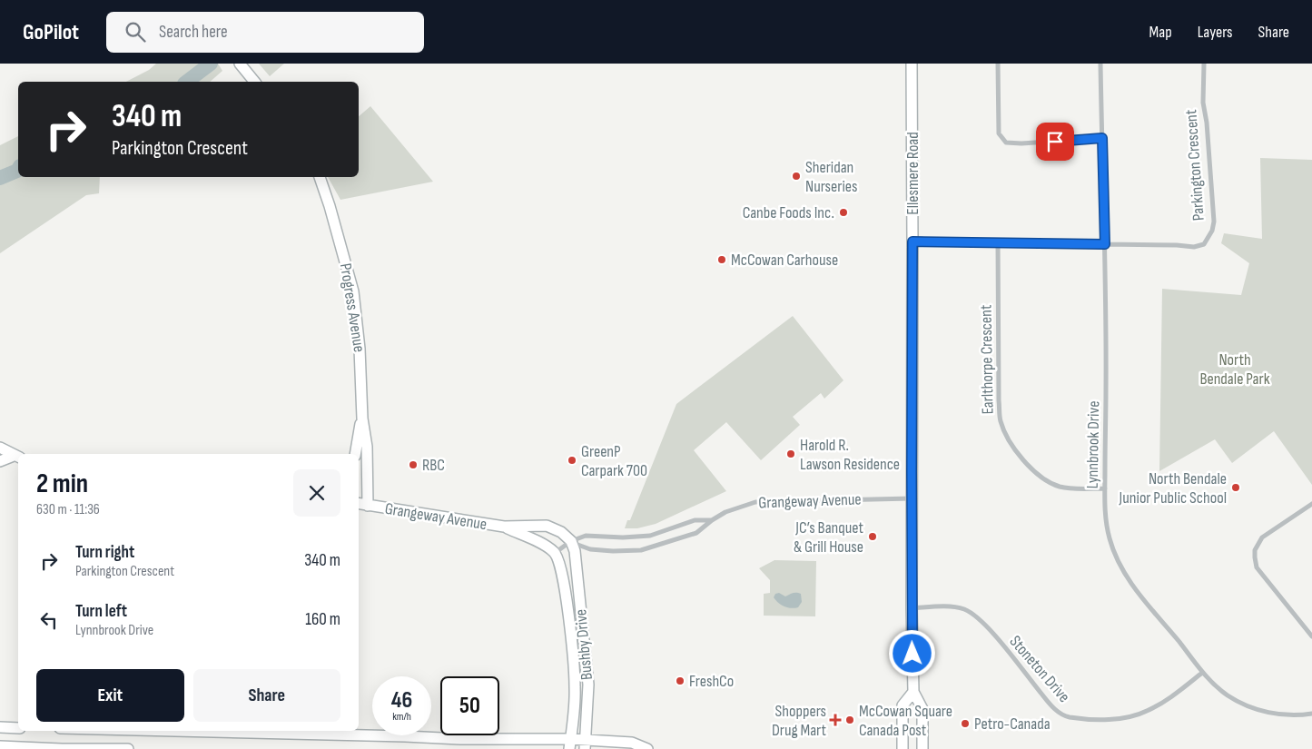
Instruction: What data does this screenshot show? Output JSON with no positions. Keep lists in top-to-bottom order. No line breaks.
{"streets":{"main road":["Ellesmere Road","Progress Avenue","Grangeway Avenue","Bushby Drive"],"street":["Parkington Crescent","Earlthorpe Crescent","Lynnbrook Drive","Stoneton Drive"]},"crossings":[["Parkington Crescent","Ellesmere Road"],["Parkington Crescent","Earlthorpe Crescent"],["Parkington Crescent","Lynnbrook Drive"],["Ellesmere Road","Grangeway Avenue"],["Ellesmere Road","Stoneton Drive"],["Progress Avenue","Grangeway Avenue"],["Earlthorpe Crescent","Lynnbrook Drive"],["Lynnbrook Drive","Stoneton Drive"],["Grangeway Avenue","Bushby Drive"]],"parks":["North Bendale Park"],"places":{"other":["Sheridan Nurseries","Canbe Foods Inc.","McCowan Carhouse","Harold R. Lawson Residence","GreenP Carpark 700","RBC","North Bendale Junior Public School","JC’s Banquet & Grill House","FreshCo","McCowan Square Canada Post","Petro-Canada"],"health":["Shoppers Drug Mart"]},"page":{"header":"GoPilot","search":"Search here","nav":["Map","Layers","Share"],"turn":["340 m","Parkington Crescent"],"heading":["2 min","630 m · 11:36"],"list":[{"name":"Turn right","note":"Parkington Crescent","value":"340 m"},{"name":"Turn left","note":"Lynnbrook Drive","value":"160 m"}],"buttons":["Exit","Share"],"speed":"46 km/h","limit":"50"}}
